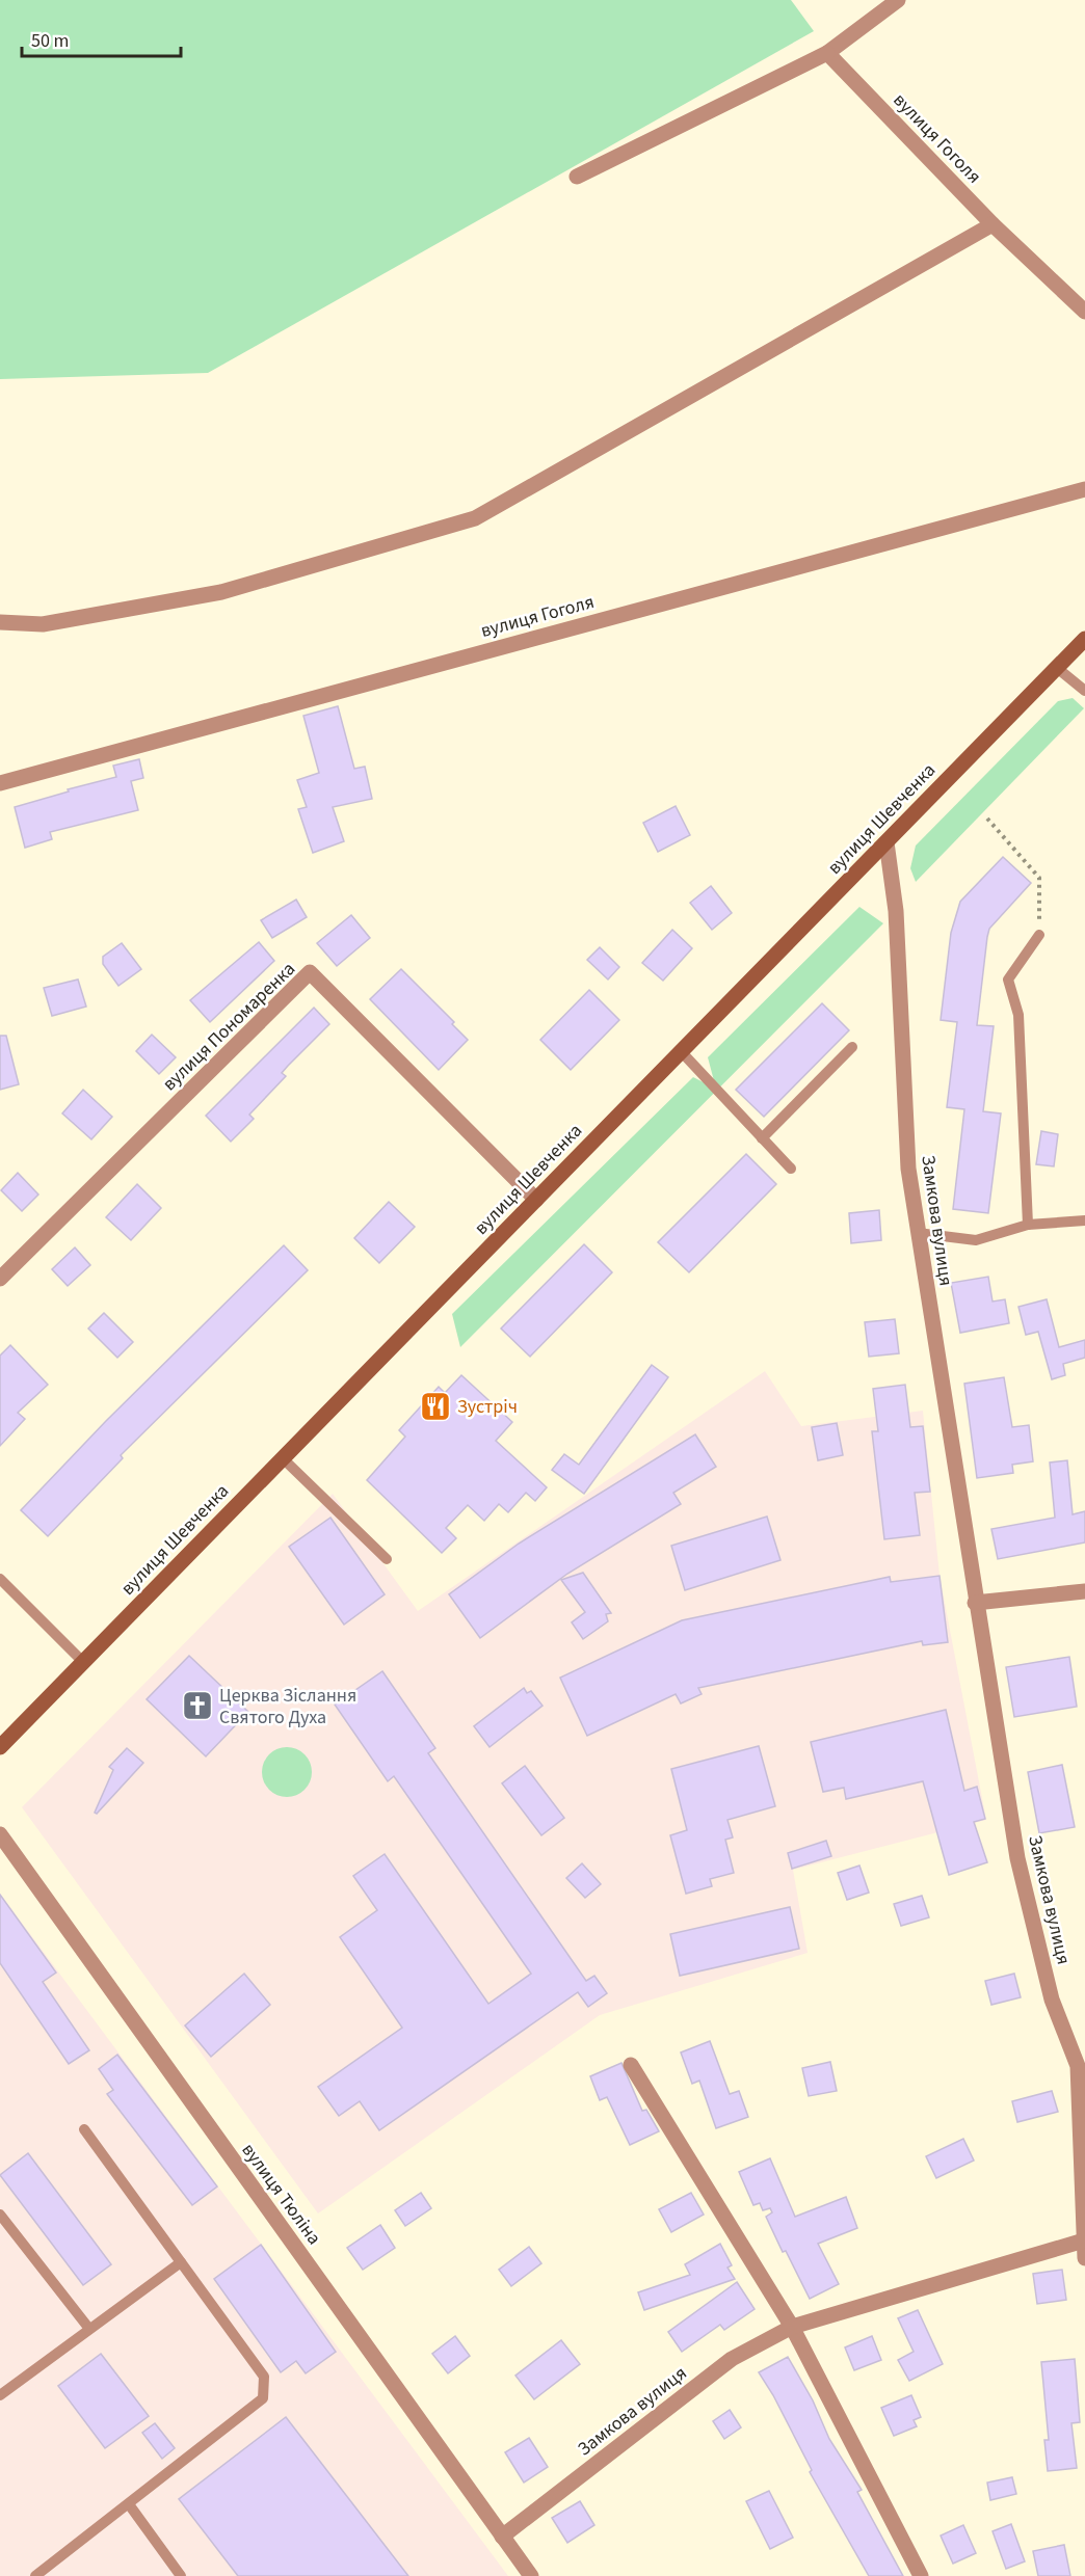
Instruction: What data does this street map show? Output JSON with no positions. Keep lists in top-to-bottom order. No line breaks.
{"streets":{"main road":["вулиця Шевченка"],"street":["вулиця Гоголя","вулиця Пономаренка","Замкова вулиця","вулиця Тюліна"]},"crossings":[["вулиця Шевченка","вулиця Пономаренка"],["вулиця Шевченка","Замкова вулиця"],["Замкова вулиця","вулиця Тюліна"]],"places":{"restaurant":["Зустріч"],"church":["Церква Зіслання Святого Духа"]},"scale_bar":"50 m"}
